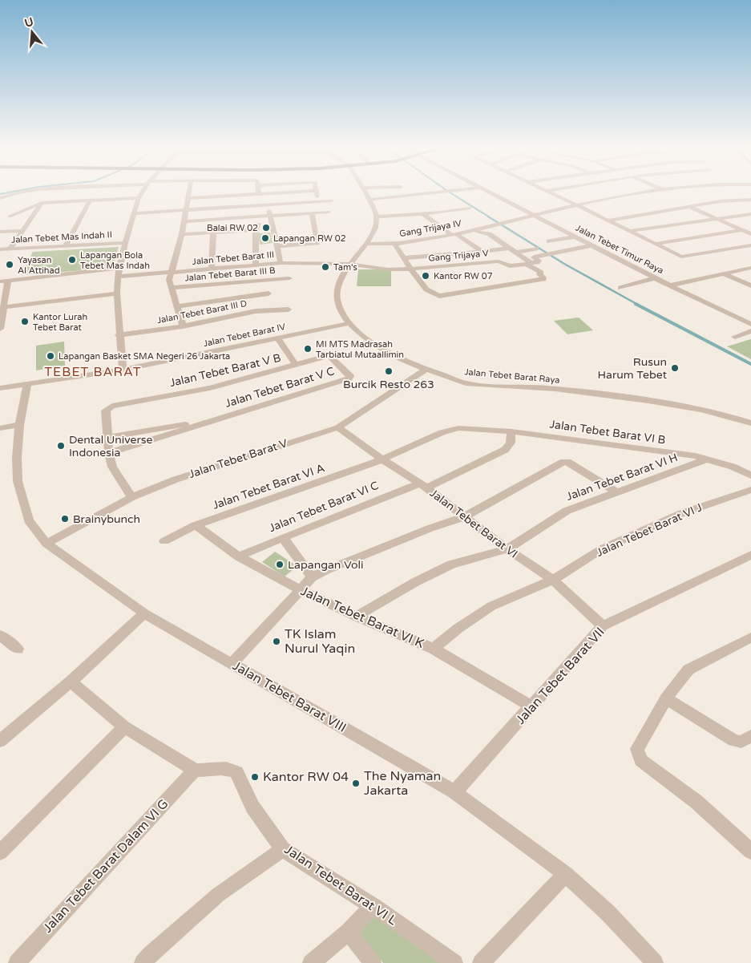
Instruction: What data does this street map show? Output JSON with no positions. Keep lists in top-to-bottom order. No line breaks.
{"streets":{"street":["Gang Trijaya IV","Jalan Tebet Mas Indah II","Jalan Tebet Timur Raya","Gang Trijaya V","Jalan Tebet Barat III","Jalan Tebet Barat III B","Jalan Tebet Barat III D","Jalan Tebet Barat IV","Jalan Tebet Barat V B","Jalan Tebet Barat Raya","Jalan Tebet Barat V C","Jalan Tebet Barat VI B","Jalan Tebet Barat V","Jalan Tebet Barat VI H","Jalan Tebet Barat VI A","Jalan Tebet Barat VI C","Jalan Tebet Barat VI","Jalan Tebet Barat VI J","Jalan Tebet Barat VI K","Jalan Tebet Barat VII","Jalan Tebet Barat VIII","Jalan Tebet Barat Dalam VI G","Jalan Tebet Barat VI L"]},"crossings":[["Gang Trijaya IV","Jalan Tebet Timur Raya"],["Gang Trijaya IV","Jalan Tebet Barat Raya"],["Gang Trijaya V","Jalan Tebet Barat III"],["Gang Trijaya V","Jalan Tebet Barat Raya"],["Jalan Tebet Barat III","Jalan Tebet Barat Raya"],["Jalan Tebet Barat IV","Jalan Tebet Barat V B"],["Jalan Tebet Barat IV","Jalan Tebet Barat Raya"],["Jalan Tebet Barat IV","Jalan Tebet Barat VIII"],["Jalan Tebet Barat V B","Jalan Tebet Barat V C"],["Jalan Tebet Barat Raya","Jalan Tebet Barat V"],["Jalan Tebet Barat VI B","Jalan Tebet Barat VI H"],["Jalan Tebet Barat VI B","Jalan Tebet Barat VI A"],["Jalan Tebet Barat VI B","Jalan Tebet Barat VI C"],["Jalan Tebet Barat VI B","Jalan Tebet Barat VI"],["Jalan Tebet Barat V","Jalan Tebet Barat VI"],["Jalan Tebet Barat V","Jalan Tebet Barat VIII"],["Jalan Tebet Barat VI H","Jalan Tebet Barat VI"],["Jalan Tebet Barat VI H","Jalan Tebet Barat VI K"],["Jalan Tebet Barat VI A","Jalan Tebet Barat VI"],["Jalan Tebet Barat VI A","Jalan Tebet Barat VI K"],["Jalan Tebet Barat VI C","Jalan Tebet Barat VI"],["Jalan Tebet Barat VI C","Jalan Tebet Barat VI K"],["Jalan Tebet Barat VI","Jalan Tebet Barat VI J"],["Jalan Tebet Barat VI","Jalan Tebet Barat VII"],["Jalan Tebet Barat VI J","Jalan Tebet Barat VI K"],["Jalan Tebet Barat VI K","Jalan Tebet Barat VII"],["Jalan Tebet Barat VII","Jalan Tebet Barat VIII"],["Jalan Tebet Barat Dalam VI G","Jalan Tebet Barat VI L"]],"districts":["TEBET BARAT"],"places":["Balai RW 02","Lapangan RW 02","Lapangan Bola Tebet Mas Indah","Yayasan Al Attihad","Tam's","Kantor RW 07","Kantor Lurah Tebet Barat","MI MTS Madrasah Tarbiatul Mutaallimin","Lapangan Basket SMA Negeri 26 Jakarta","Rusun Harum Tebet","Burcik Resto 263","Dental Universe Indonesia","Brainybunch","Lapangan Voli","TK Islam Nurul Yaqin","Kantor RW 04","The Nyaman Jakarta"],"north":"top"}
